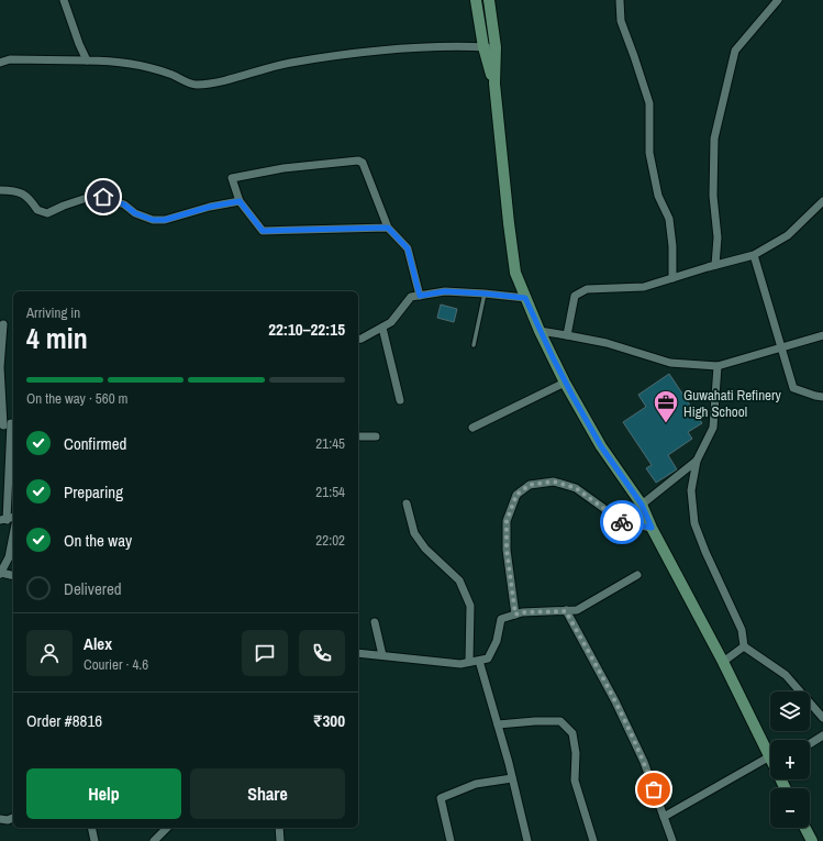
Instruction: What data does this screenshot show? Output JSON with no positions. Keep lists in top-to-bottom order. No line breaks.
{"places":{"office":["Guwahati Refinery High School"]},"page":{"heading":["4 min","Arriving in","22:10–22:15"],"panel":["Alex","Courier · 4.6","Order #8816","₹300"],"bar":"On the way · 560 m","list":[["Confirmed","21:45"],["Preparing","21:54"],["On the way","22:02"],"Delivered"],"map_buttons":["+","−"],"buttons":["Help","Share"]}}
